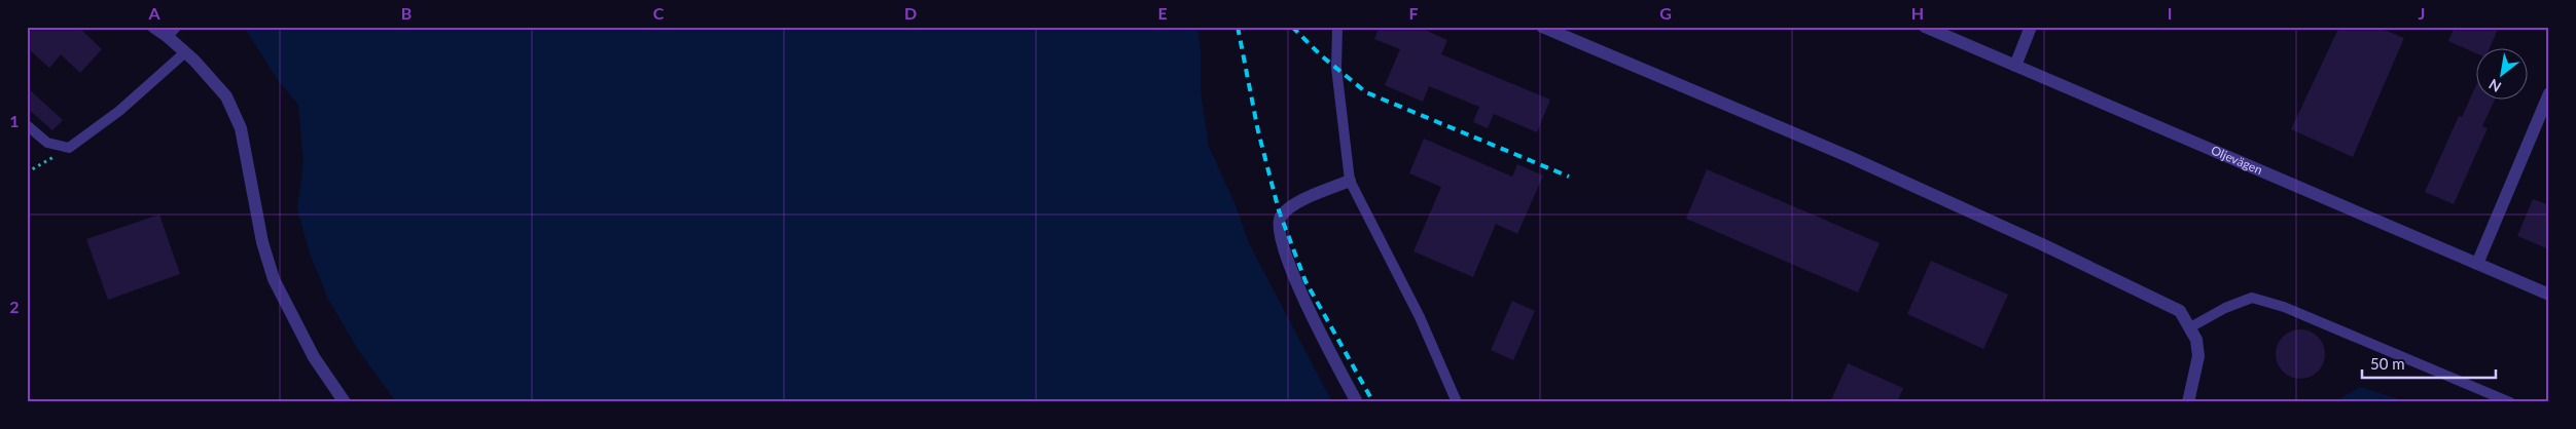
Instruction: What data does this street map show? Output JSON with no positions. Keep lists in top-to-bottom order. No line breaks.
{"streets":{"street":["Oljevägen"]},"scale_bar":"50 m","north":"bottom left","grid":{"columns":["A","B","C","D","E","F","G","H","I","J"],"rows":["1","2"]}}
